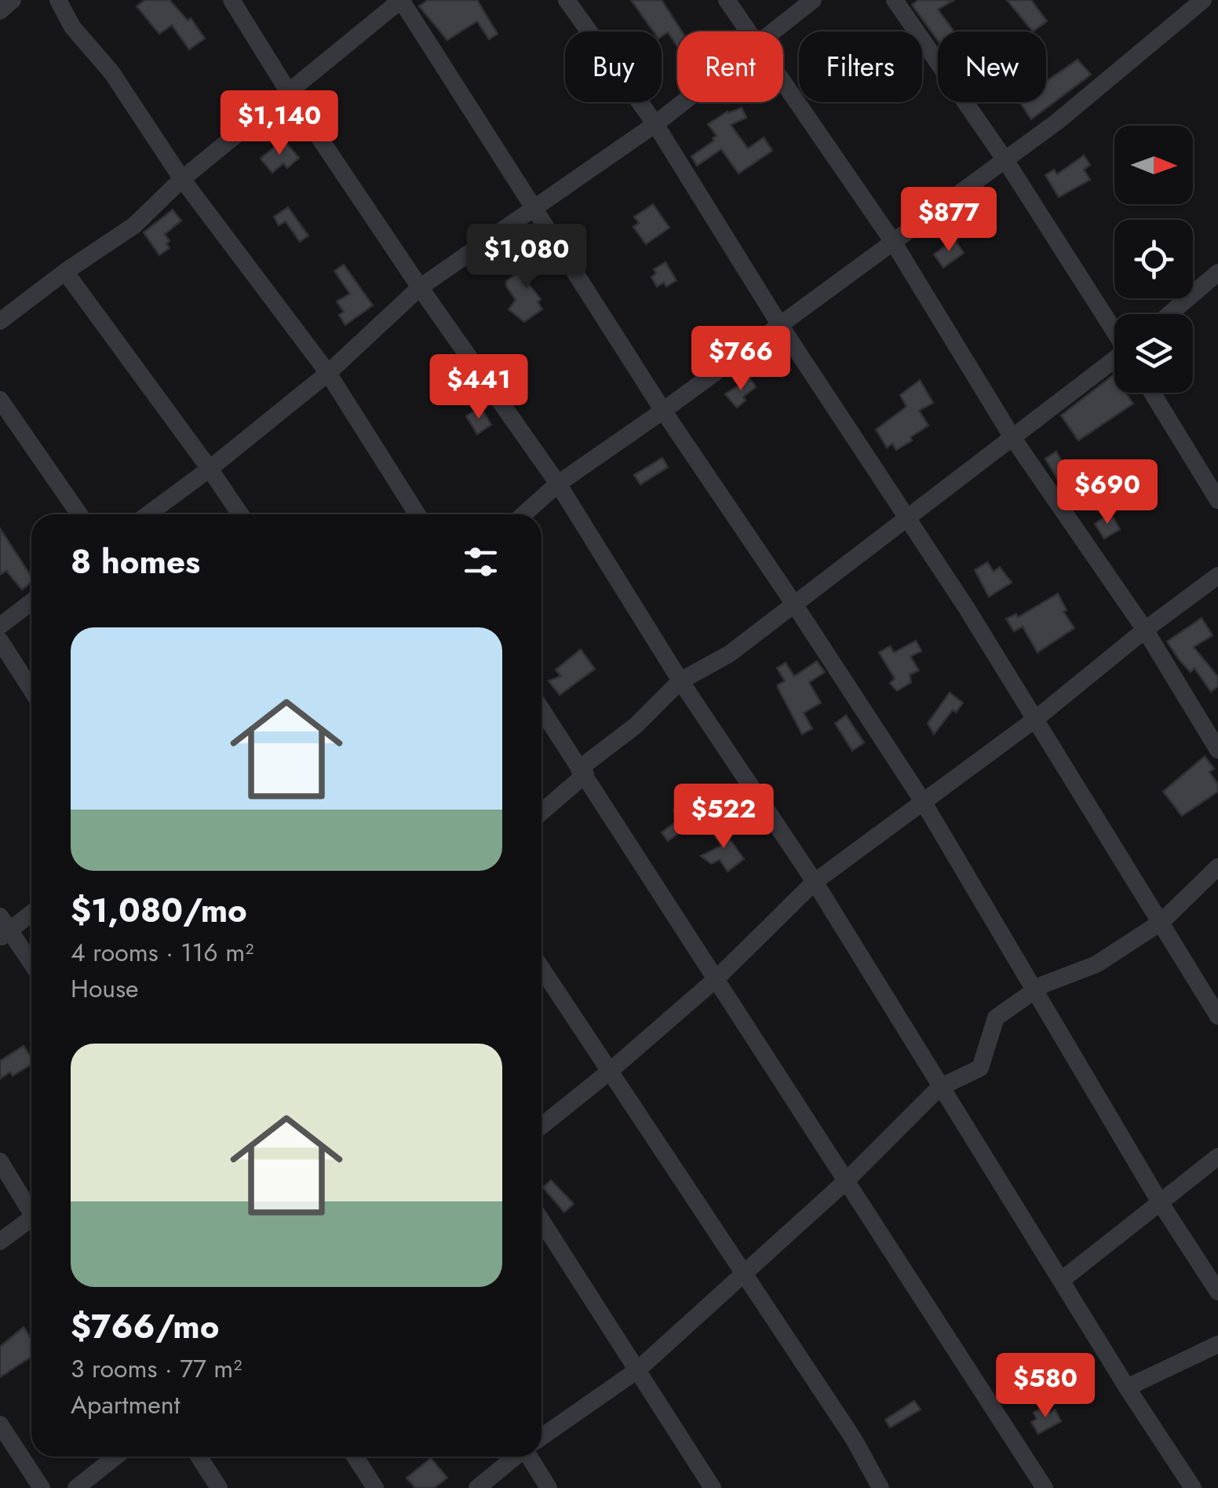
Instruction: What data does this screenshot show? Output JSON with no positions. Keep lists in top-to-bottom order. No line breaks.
{"north":"right","page":{"chip":["Buy","Rent","Filters","New"],"price":["$1,140","$877","$1,080","$766","$441","$690","$522","$580"],"heading":"8 homes","list":[{"name":"$1,080/mo","note":"4 rooms · 116 m² · House"},{"name":"$766/mo","note":"3 rooms · 77 m² · Apartment"}]}}
